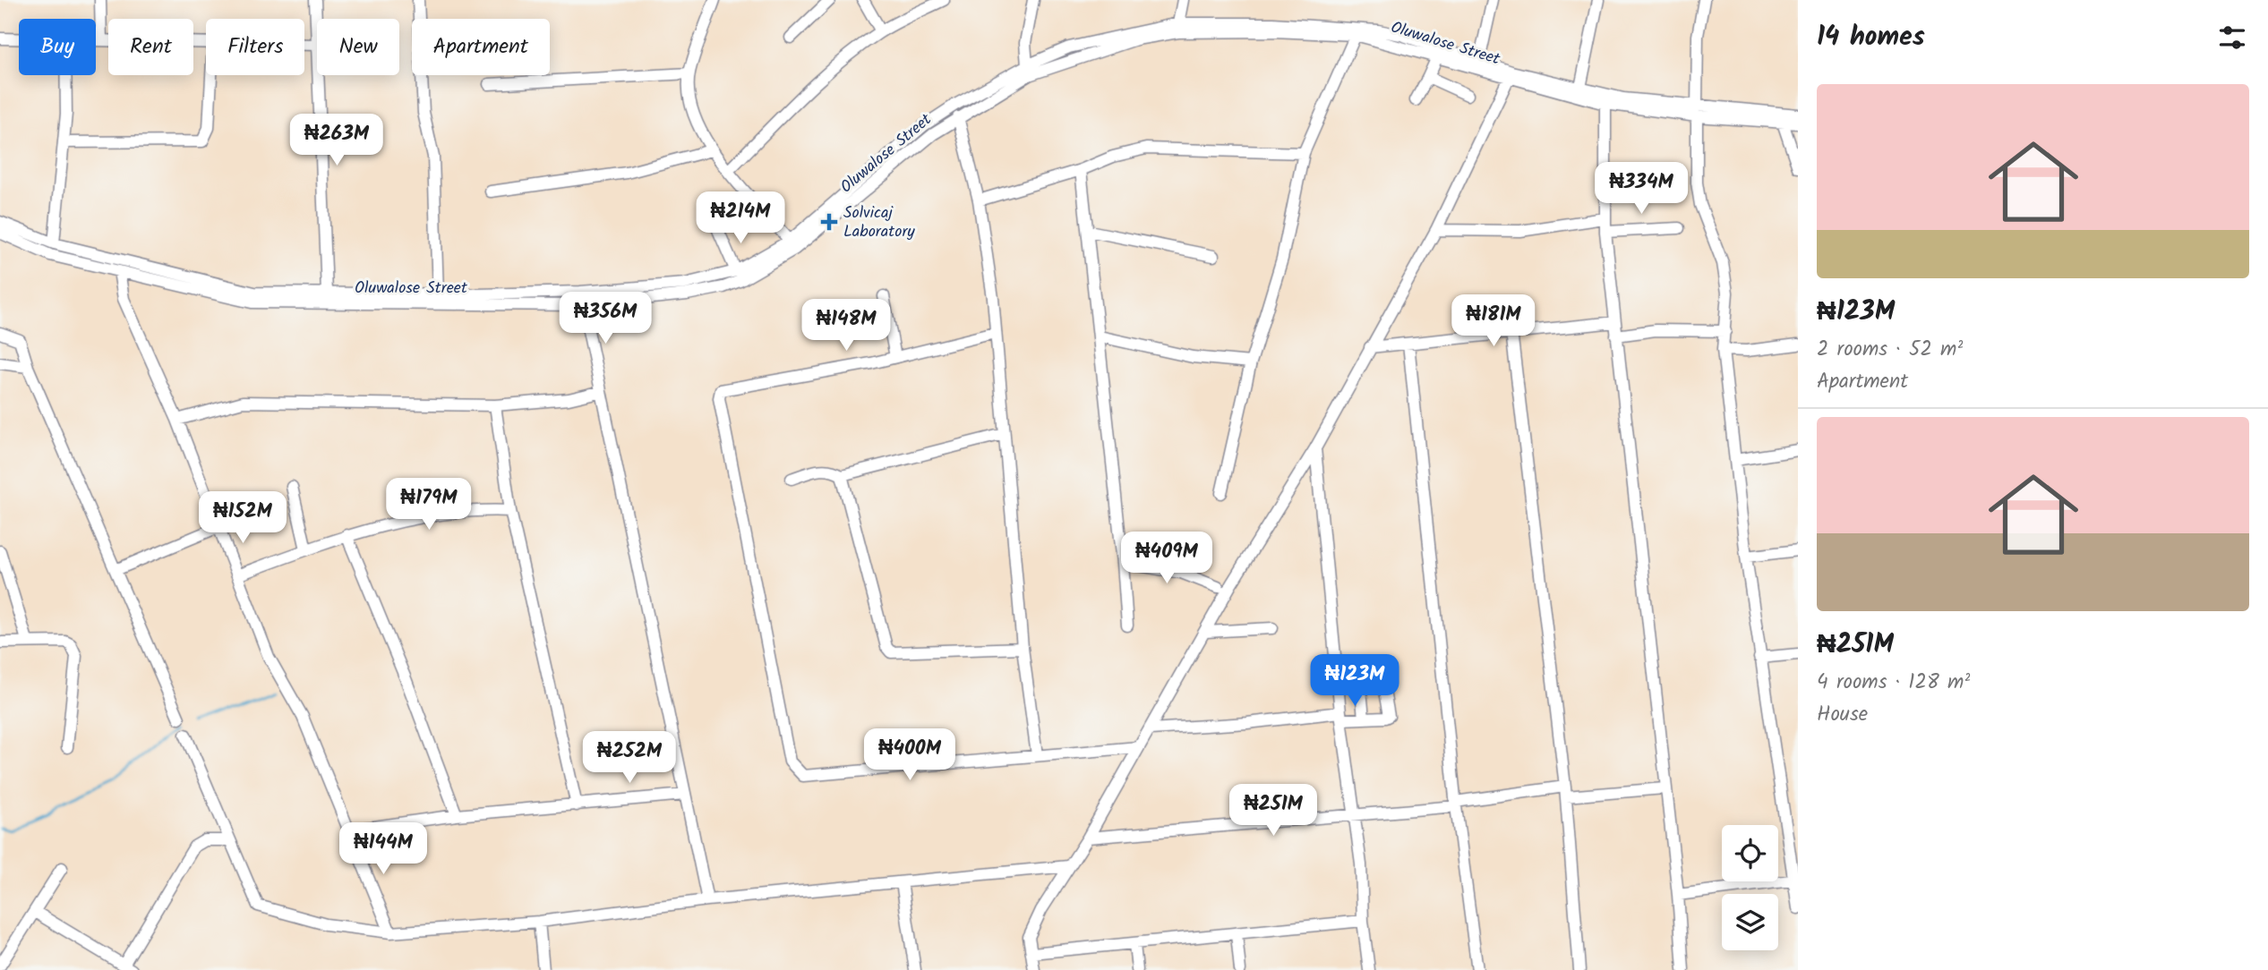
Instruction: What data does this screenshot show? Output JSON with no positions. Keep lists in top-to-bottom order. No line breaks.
{"streets":{"street":["Oluwalose Street"]},"places":{"health":["Solvicaj Laboratory"]},"page":{"heading":"14 homes","chip":["Buy","Rent","Filters","New","Apartment"],"list":[{"name":"₦123M","note":"2 rooms · 52 m² · Apartment"},{"name":"₦251M","note":"4 rooms · 128 m² · House"}],"price":["₦263M","₦334M","₦214M","₦356M","₦181M","₦148M","₦179M","₦152M","₦409M","₦123M","₦400M","₦252M","₦251M","₦144M"]}}
